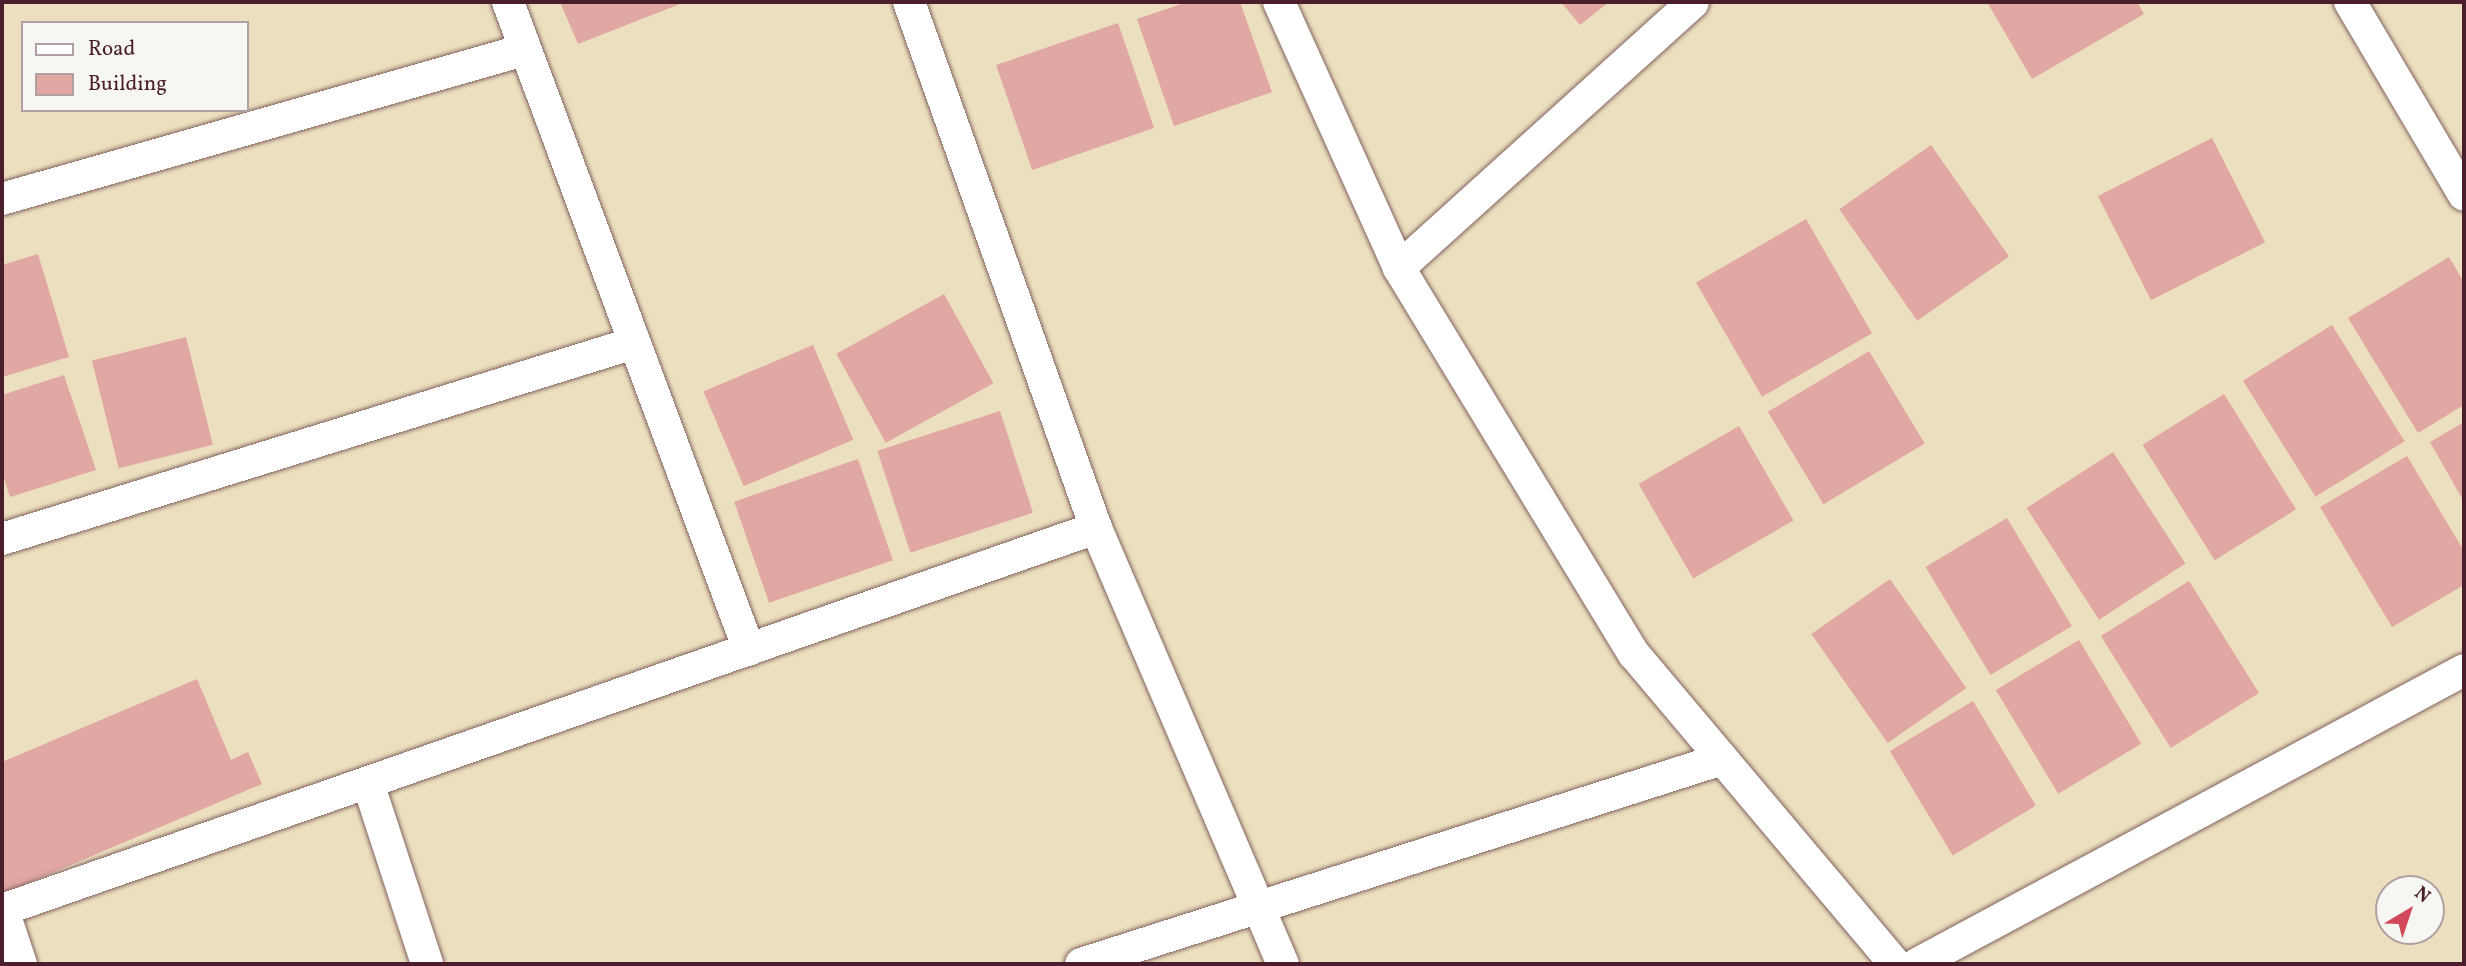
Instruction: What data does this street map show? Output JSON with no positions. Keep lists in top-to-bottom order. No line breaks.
{"legend":["Road","Building"],"north":"top right"}
